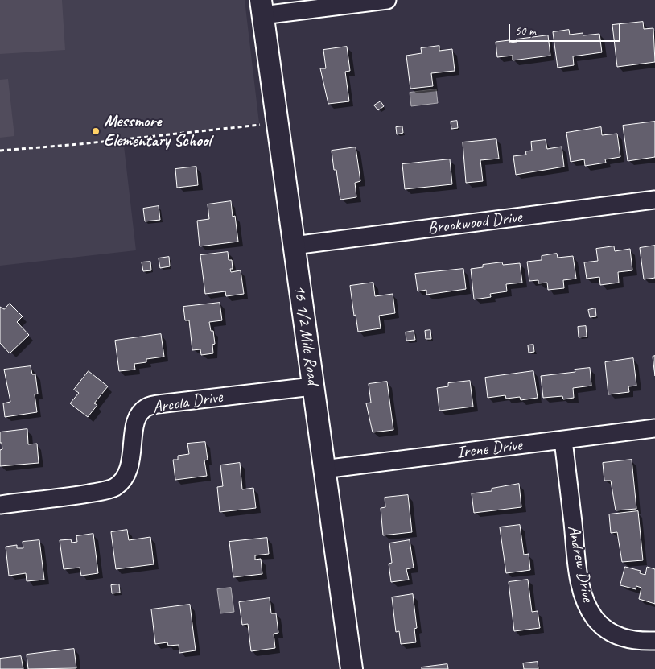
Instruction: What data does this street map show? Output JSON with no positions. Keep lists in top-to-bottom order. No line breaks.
{"streets":{"street":["Brookwood Drive","16 1/2 Mile Road","Arcola Drive","Irene Drive","Andrew Drive"]},"crossings":[["Brookwood Drive","16 1/2 Mile Road"],["16 1/2 Mile Road","Arcola Drive"],["16 1/2 Mile Road","Irene Drive"],["Irene Drive","Andrew Drive"]],"places":["Messmore Elementary School"],"scale_bar":"50 m"}
